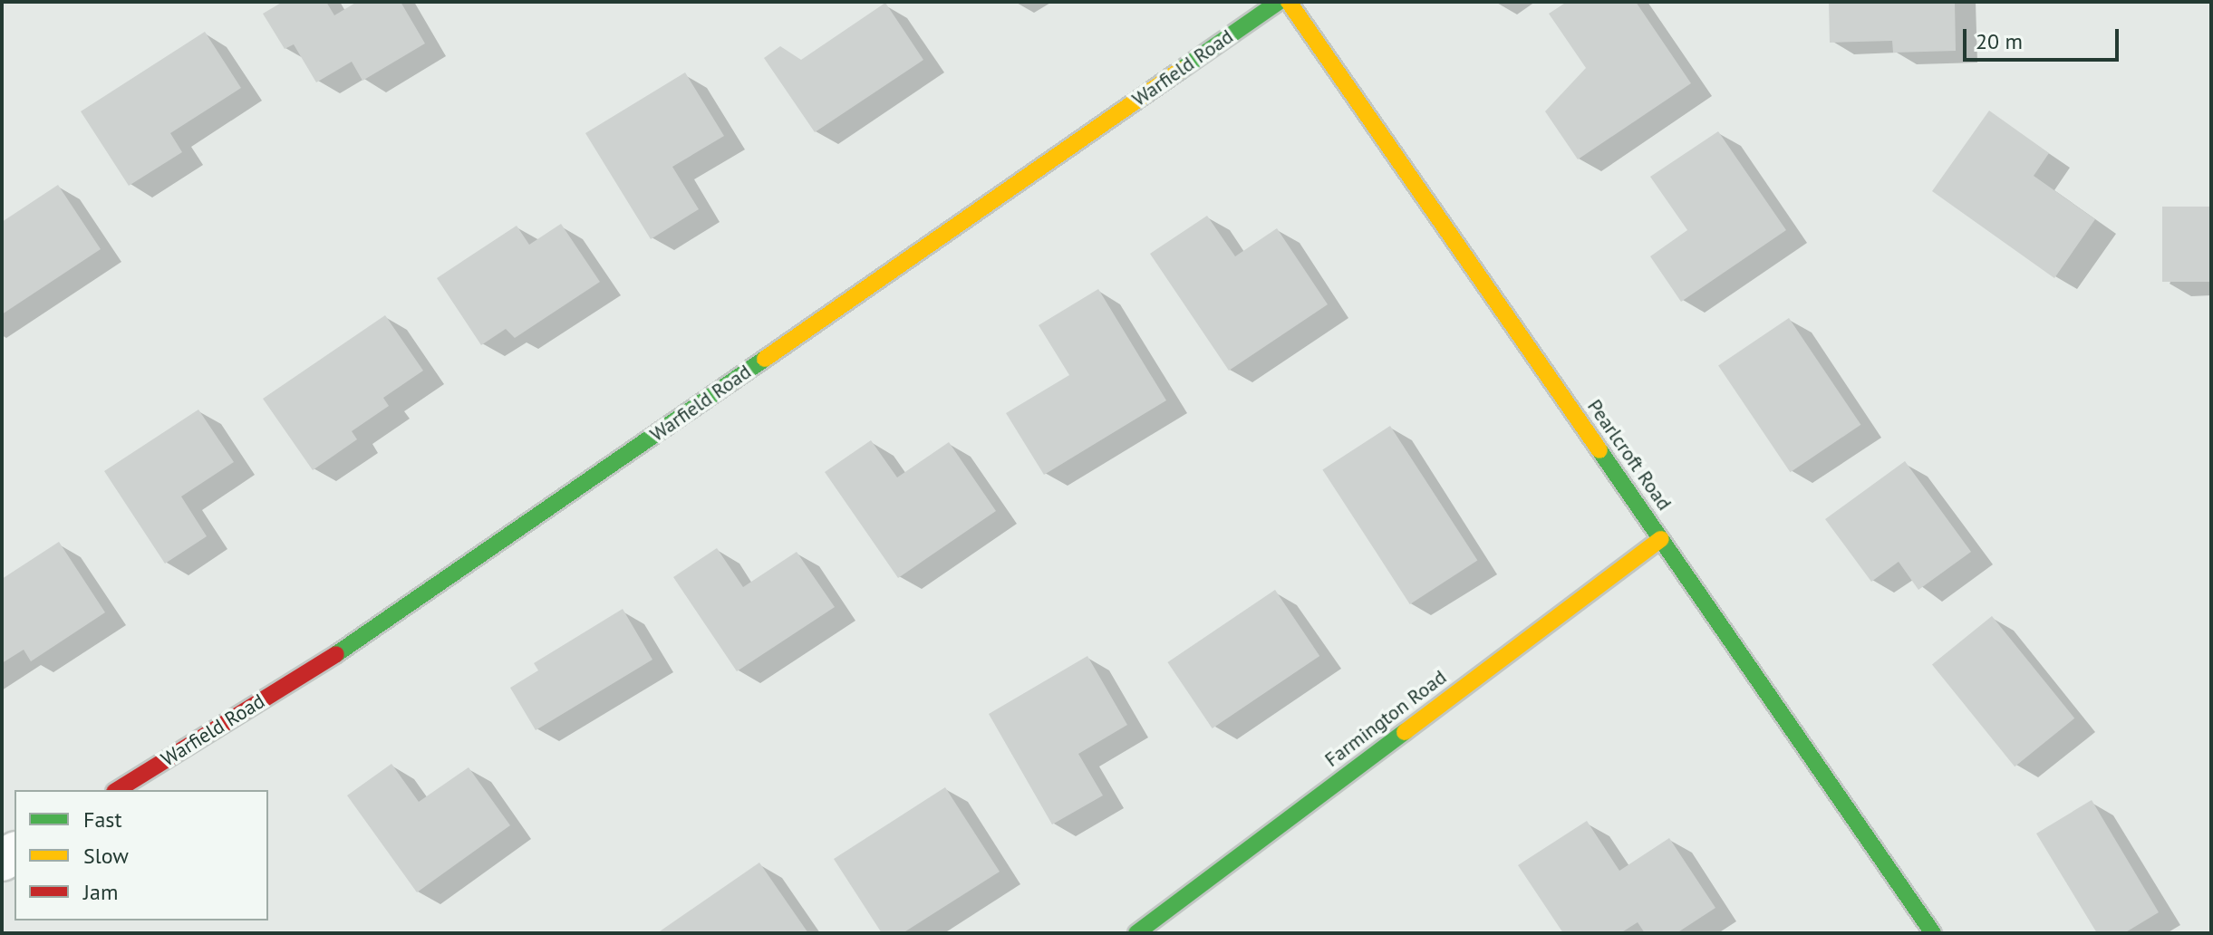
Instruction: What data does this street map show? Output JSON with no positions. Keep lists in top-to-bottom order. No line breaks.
{"streets":{"street":["Warfield Road","Pearlcroft Road","Farmington Road"]},"crossings":[["Pearlcroft Road","Farmington Road"]],"legend":["Fast","Slow","Jam"],"scale_bar":"20 m"}
